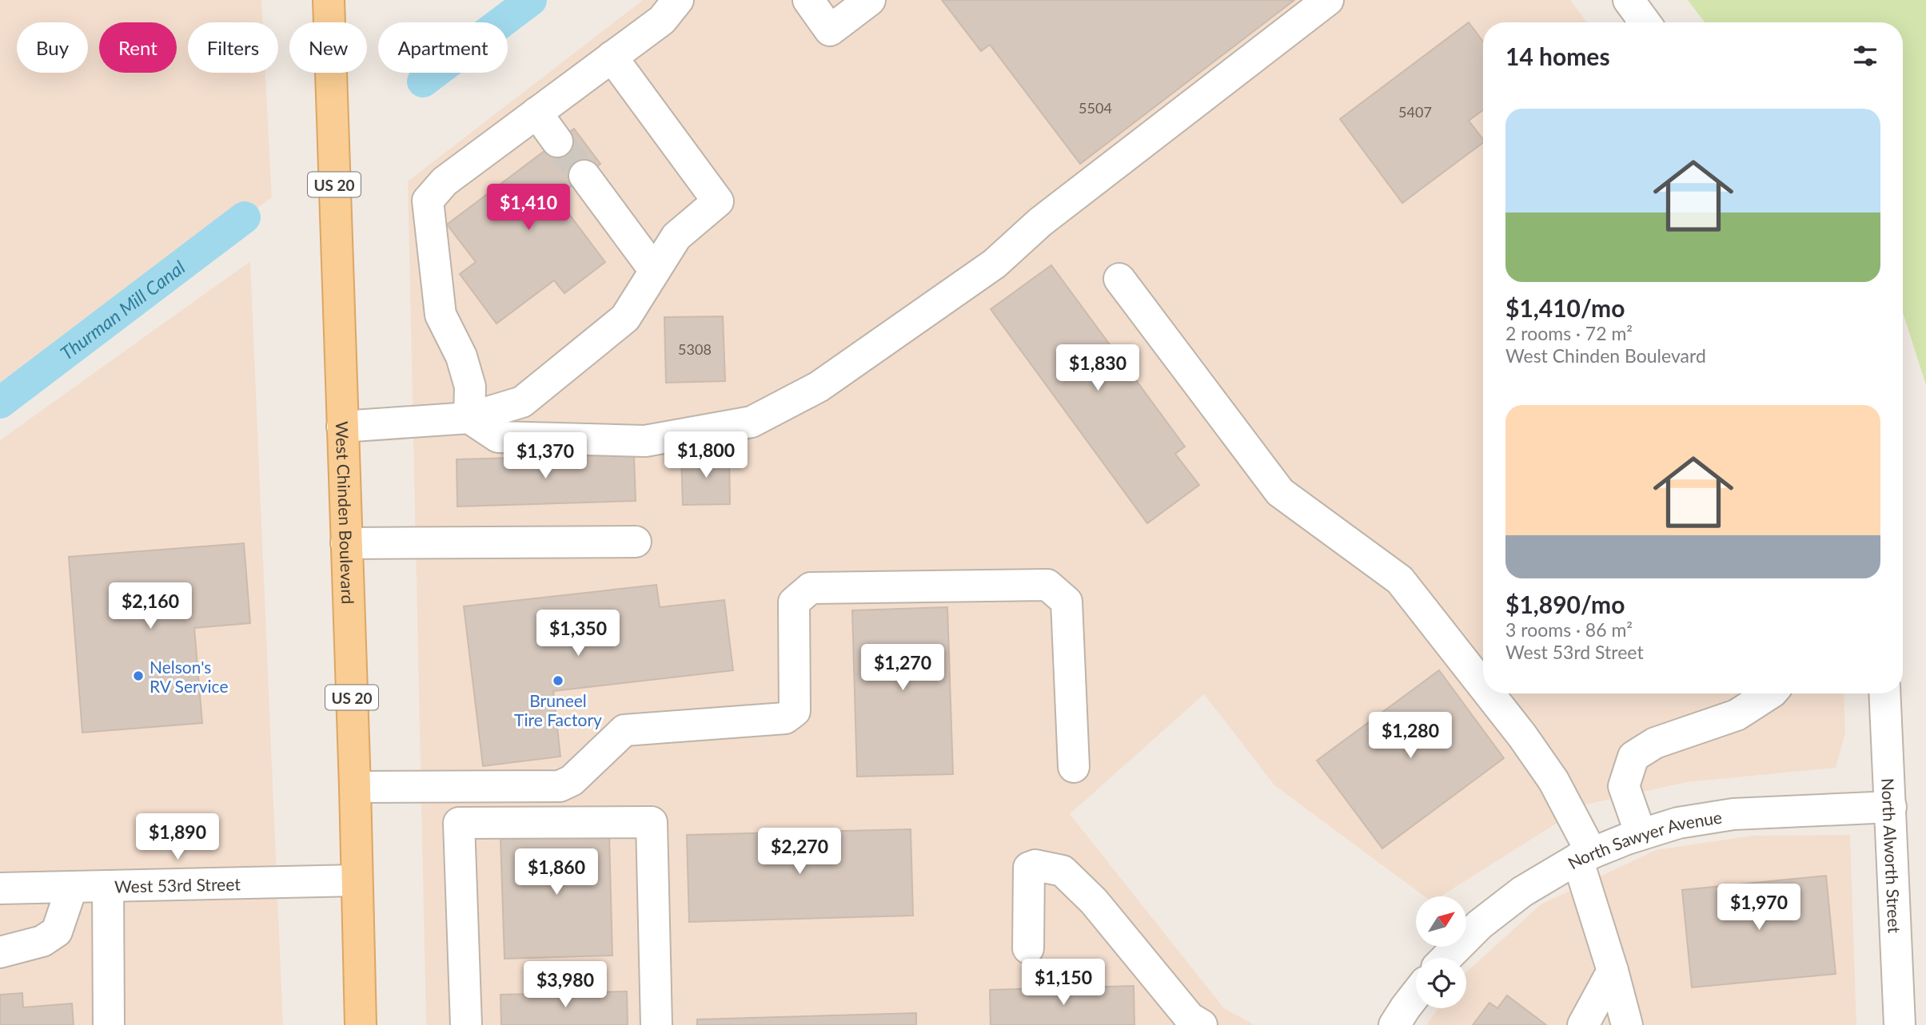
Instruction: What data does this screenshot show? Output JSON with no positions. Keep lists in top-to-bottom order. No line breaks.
{"streets":{"main road":["US 20","West Chinden Boulevard"],"street":["North Sawyer Avenue","North Alworth Street","West 53rd Street"]},"crossings":[["West Chinden Boulevard","West 53rd Street"],["North Sawyer Avenue","North Alworth Street"]],"water":["Thurman Mill Canal"],"places":["Nelson's RV Service","Bruneel Tire Factory"],"house_numbers":["5504","5407","5308"],"north":"top right","page":{"chip":["Buy","Rent","Filters","New","Apartment"],"heading":"14 homes","list":[{"name":"$1,410/mo","note":"2 rooms · 72 m² · West Chinden Boulevard"},{"name":"$1,890/mo","note":"3 rooms · 86 m² · West 53rd Street"}],"price":["$1,410","$1,830","$1,800","$1,370","$2,160","$1,350","$1,270","$1,280","$1,890","$2,270","$1,860","$1,970","$1,150","$3,980"]}}
